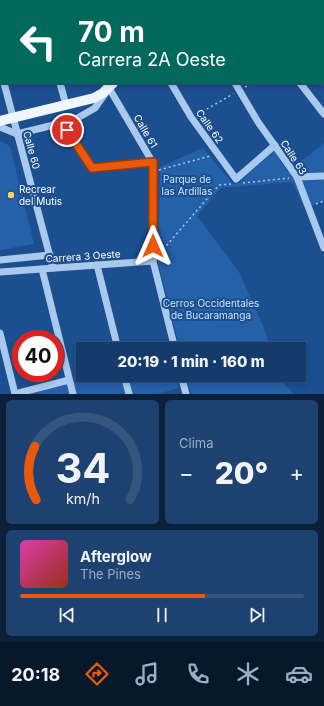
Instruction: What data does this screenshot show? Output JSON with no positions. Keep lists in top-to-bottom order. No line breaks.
{"streets":{"street":["Calle 62","Calle 61","Calle 60","Calle 63","Carrera 3 Oeste"]},"crossings":[["Calle 61","Carrera 3 Oeste"],["Calle 60","Carrera 3 Oeste"]],"parks":["Parque de las Ardillas","Cerros Occidentales de Bucaramanga"],"places":["Recrear del Mutis"],"page":{"turn":["70 m","Carrera 2A Oeste"],"limit":"40","trip":"20:19 · 1 min · 160 m","tile":"Clima","heat":["−","20°","+"],"song":["Afterglow","The Pines"],"tabs":"20:18","gauge":["34","km/h"]}}
